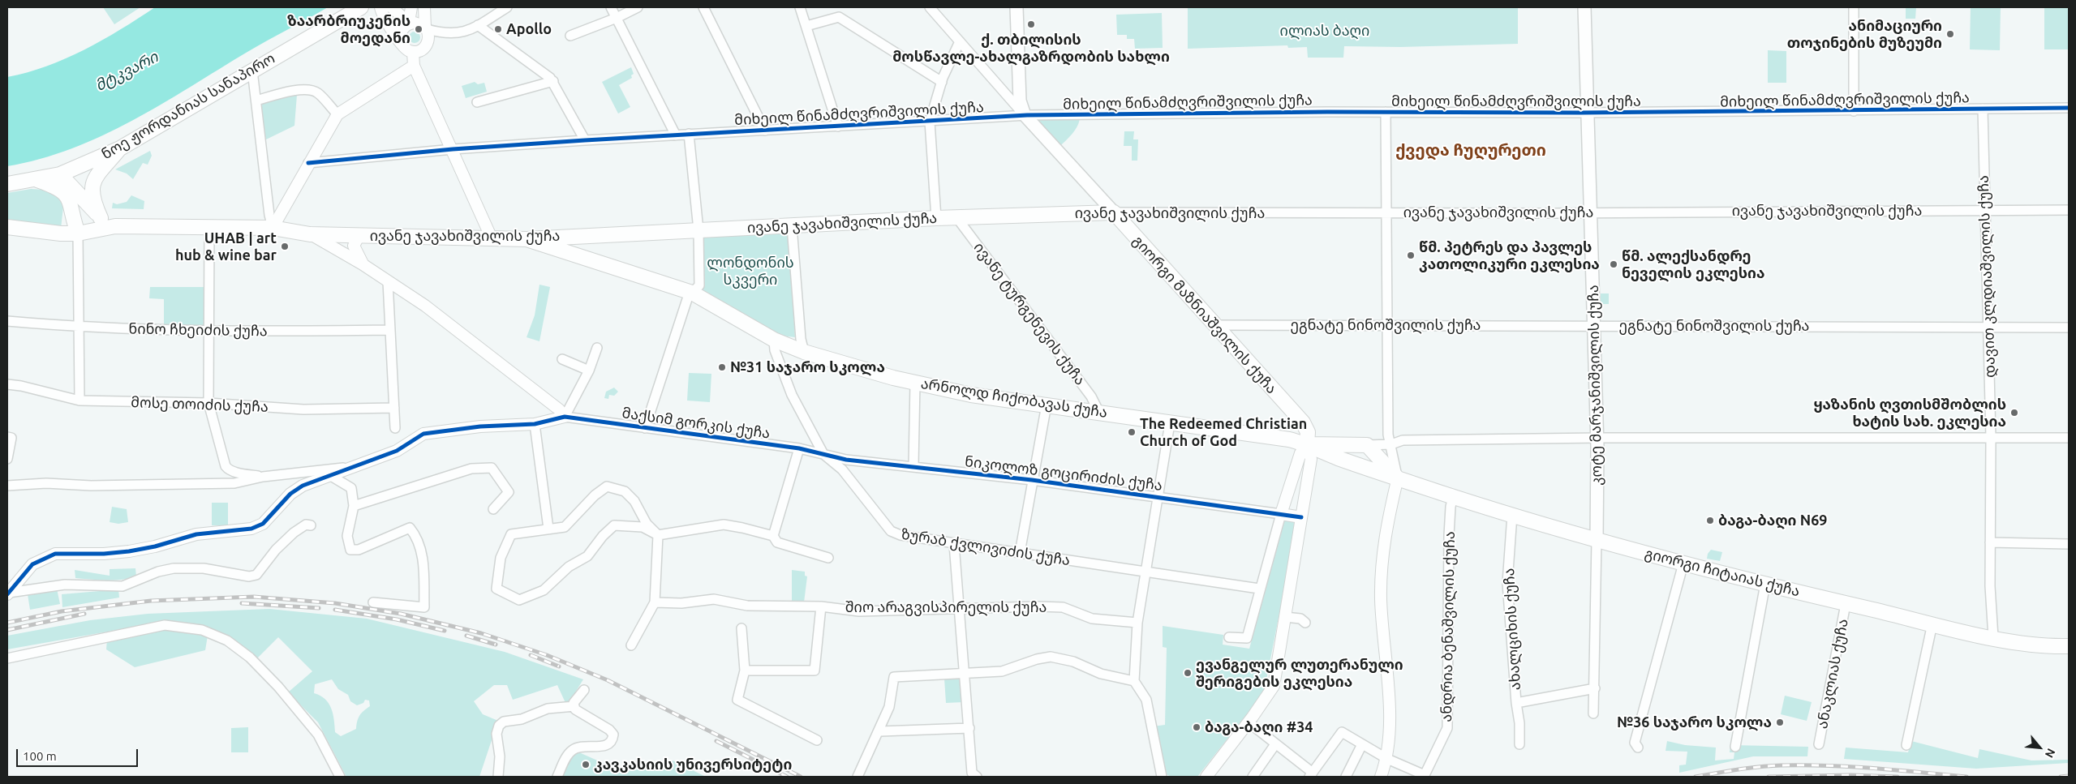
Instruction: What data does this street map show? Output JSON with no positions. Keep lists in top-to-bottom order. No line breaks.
{"streets":{"main road":["ნოე ჟორდანიას სანაპირო","ივანე ჯავახიშვილის ქუჩა","გიორგი მაზნიაშვილის ქუჩა","კოტე მარჯანიშვილის ქუჩა","არნოლდ ჩიქობავას ქუჩა","გიორგი ჩიტაიას ქუჩა"],"street":["მიხეილ წინამძღვრიშვილის ქუჩა","დავით კლდიაშვილის ქუჩა","ივანე ტურგენევის ქუჩა","ეგნატე ნინოშვილის ქუჩა","ნინო ჩხეიძის ქუჩა","მოსე თოიძის ქუჩა","მაქსიმ გორკის ქუჩა","ნიკოლოზ გოცირიძის ქუჩა","ზურაბ ქვლივიძის ქუჩა","შიო არაგვისპირელის ქუჩა","ანდრია ბენაშვილის ქუჩა","ახალციხის ქუჩა","ანაკლიას ქუჩა"]},"crossings":[["მიხეილ წინამძღვრიშვილის ქუჩა","დავით კლდიაშვილის ქუჩა"],["მიხეილ წინამძღვრიშვილის ქუჩა","გიორგი მაზნიაშვილის ქუჩა"],["მიხეილ წინამძღვრიშვილის ქუჩა","კოტე მარჯანიშვილის ქუჩა"],["ივანე ჯავახიშვილის ქუჩა","დავით კლდიაშვილის ქუჩა"],["ივანე ჯავახიშვილის ქუჩა","ივანე ტურგენევის ქუჩა"],["ივანე ჯავახიშვილის ქუჩა","გიორგი მაზნიაშვილის ქუჩა"],["ივანე ჯავახიშვილის ქუჩა","კოტე მარჯანიშვილის ქუჩა"],["ივანე ჯავახიშვილის ქუჩა","არნოლდ ჩიქობავას ქუჩა"],["დავით კლდიაშვილის ქუჩა","ეგნატე ნინოშვილის ქუჩა"],["დავით კლდიაშვილის ქუჩა","გიორგი ჩიტაიას ქუჩა"],["ივანე ტურგენევის ქუჩა","არნოლდ ჩიქობავას ქუჩა"],["გიორგი მაზნიაშვილის ქუჩა","ეგნატე ნინოშვილის ქუჩა"],["გიორგი მაზნიაშვილის ქუჩა","არნოლდ ჩიქობავას ქუჩა"],["გიორგი მაზნიაშვილის ქუჩა","გიორგი ჩიტაიას ქუჩა"],["ეგნატე ნინოშვილის ქუჩა","კოტე მარჯანიშვილის ქუჩა"],["კოტე მარჯანიშვილის ქუჩა","გიორგი ჩიტაიას ქუჩა"],["არნოლდ ჩიქობავას ქუჩა","ზურაბ ქვლივიძის ქუჩა"],["არნოლდ ჩიქობავას ქუჩა","გიორგი ჩიტაიას ქუჩა"],["მაქსიმ გორკის ქუჩა","ნიკოლოზ გოცირიძის ქუჩა"],["მაქსიმ გორკის ქუჩა","ზურაბ ქვლივიძის ქუჩა"],["ნიკოლოზ გოცირიძის ქუჩა","ზურაბ ქვლივიძის ქუჩა"],["გიორგი ჩიტაიას ქუჩა","ანდრია ბენაშვილის ქუჩა"],["გიორგი ჩიტაიას ქუჩა","ახალციხის ქუჩა"],["გიორგი ჩიტაიას ქუჩა","ანაკლიას ქუჩა"]],"districts":["ქვედა ჩუღურეთი"],"water":["მტკვარი"],"parks":["ილიას ბაღი","ლონდონის სკვერი"],"places":["ქ. თბილისის მოსწავლე-ახალგაზრდობის სახლი","ზაარბრიუკენის მოედანი","Apollo","ანიმაციური თოჯინების მუზეუმი","UHAB | art hub & wine bar","წმ. პეტრეს და პავლეს კათოლიკური ეკლესია","წმ. ალექსანდრე ნეველის ეკლესია","№31 საჯარო სკოლა","ყაზანის ღვთისმშობლის ხატის სახ. ეკლესია","The Redeemed Christian Church of God","ბაგა-ბაღი N69","ევანგელურ ლუთერანული შერიგების ეკლესია","№36 საჯარო სკოლა","ბაგა-ბაღი #34","კავკასიის უნივერსიტეტი"],"scale_bar":"100 m","north":"bottom right"}
